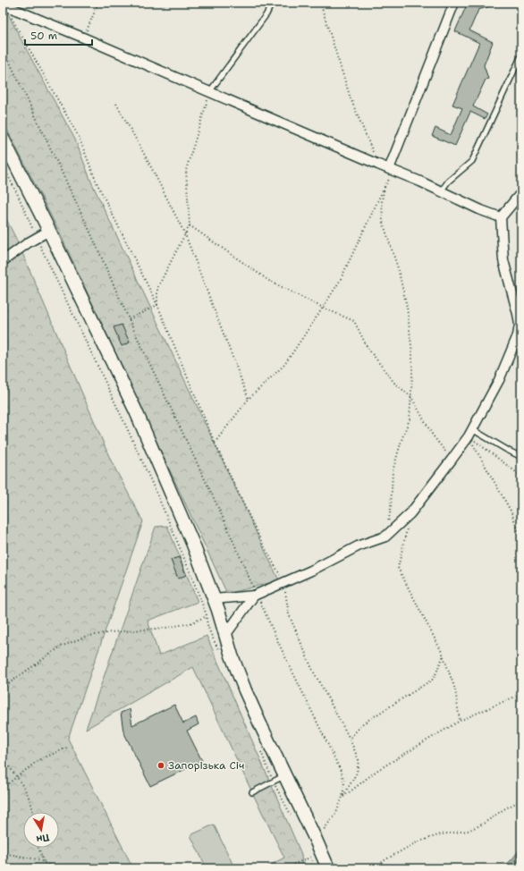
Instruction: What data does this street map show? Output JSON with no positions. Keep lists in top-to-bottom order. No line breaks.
{"places":["Запорізька Січ"],"scale_bar":"50 m","north":"bottom"}
